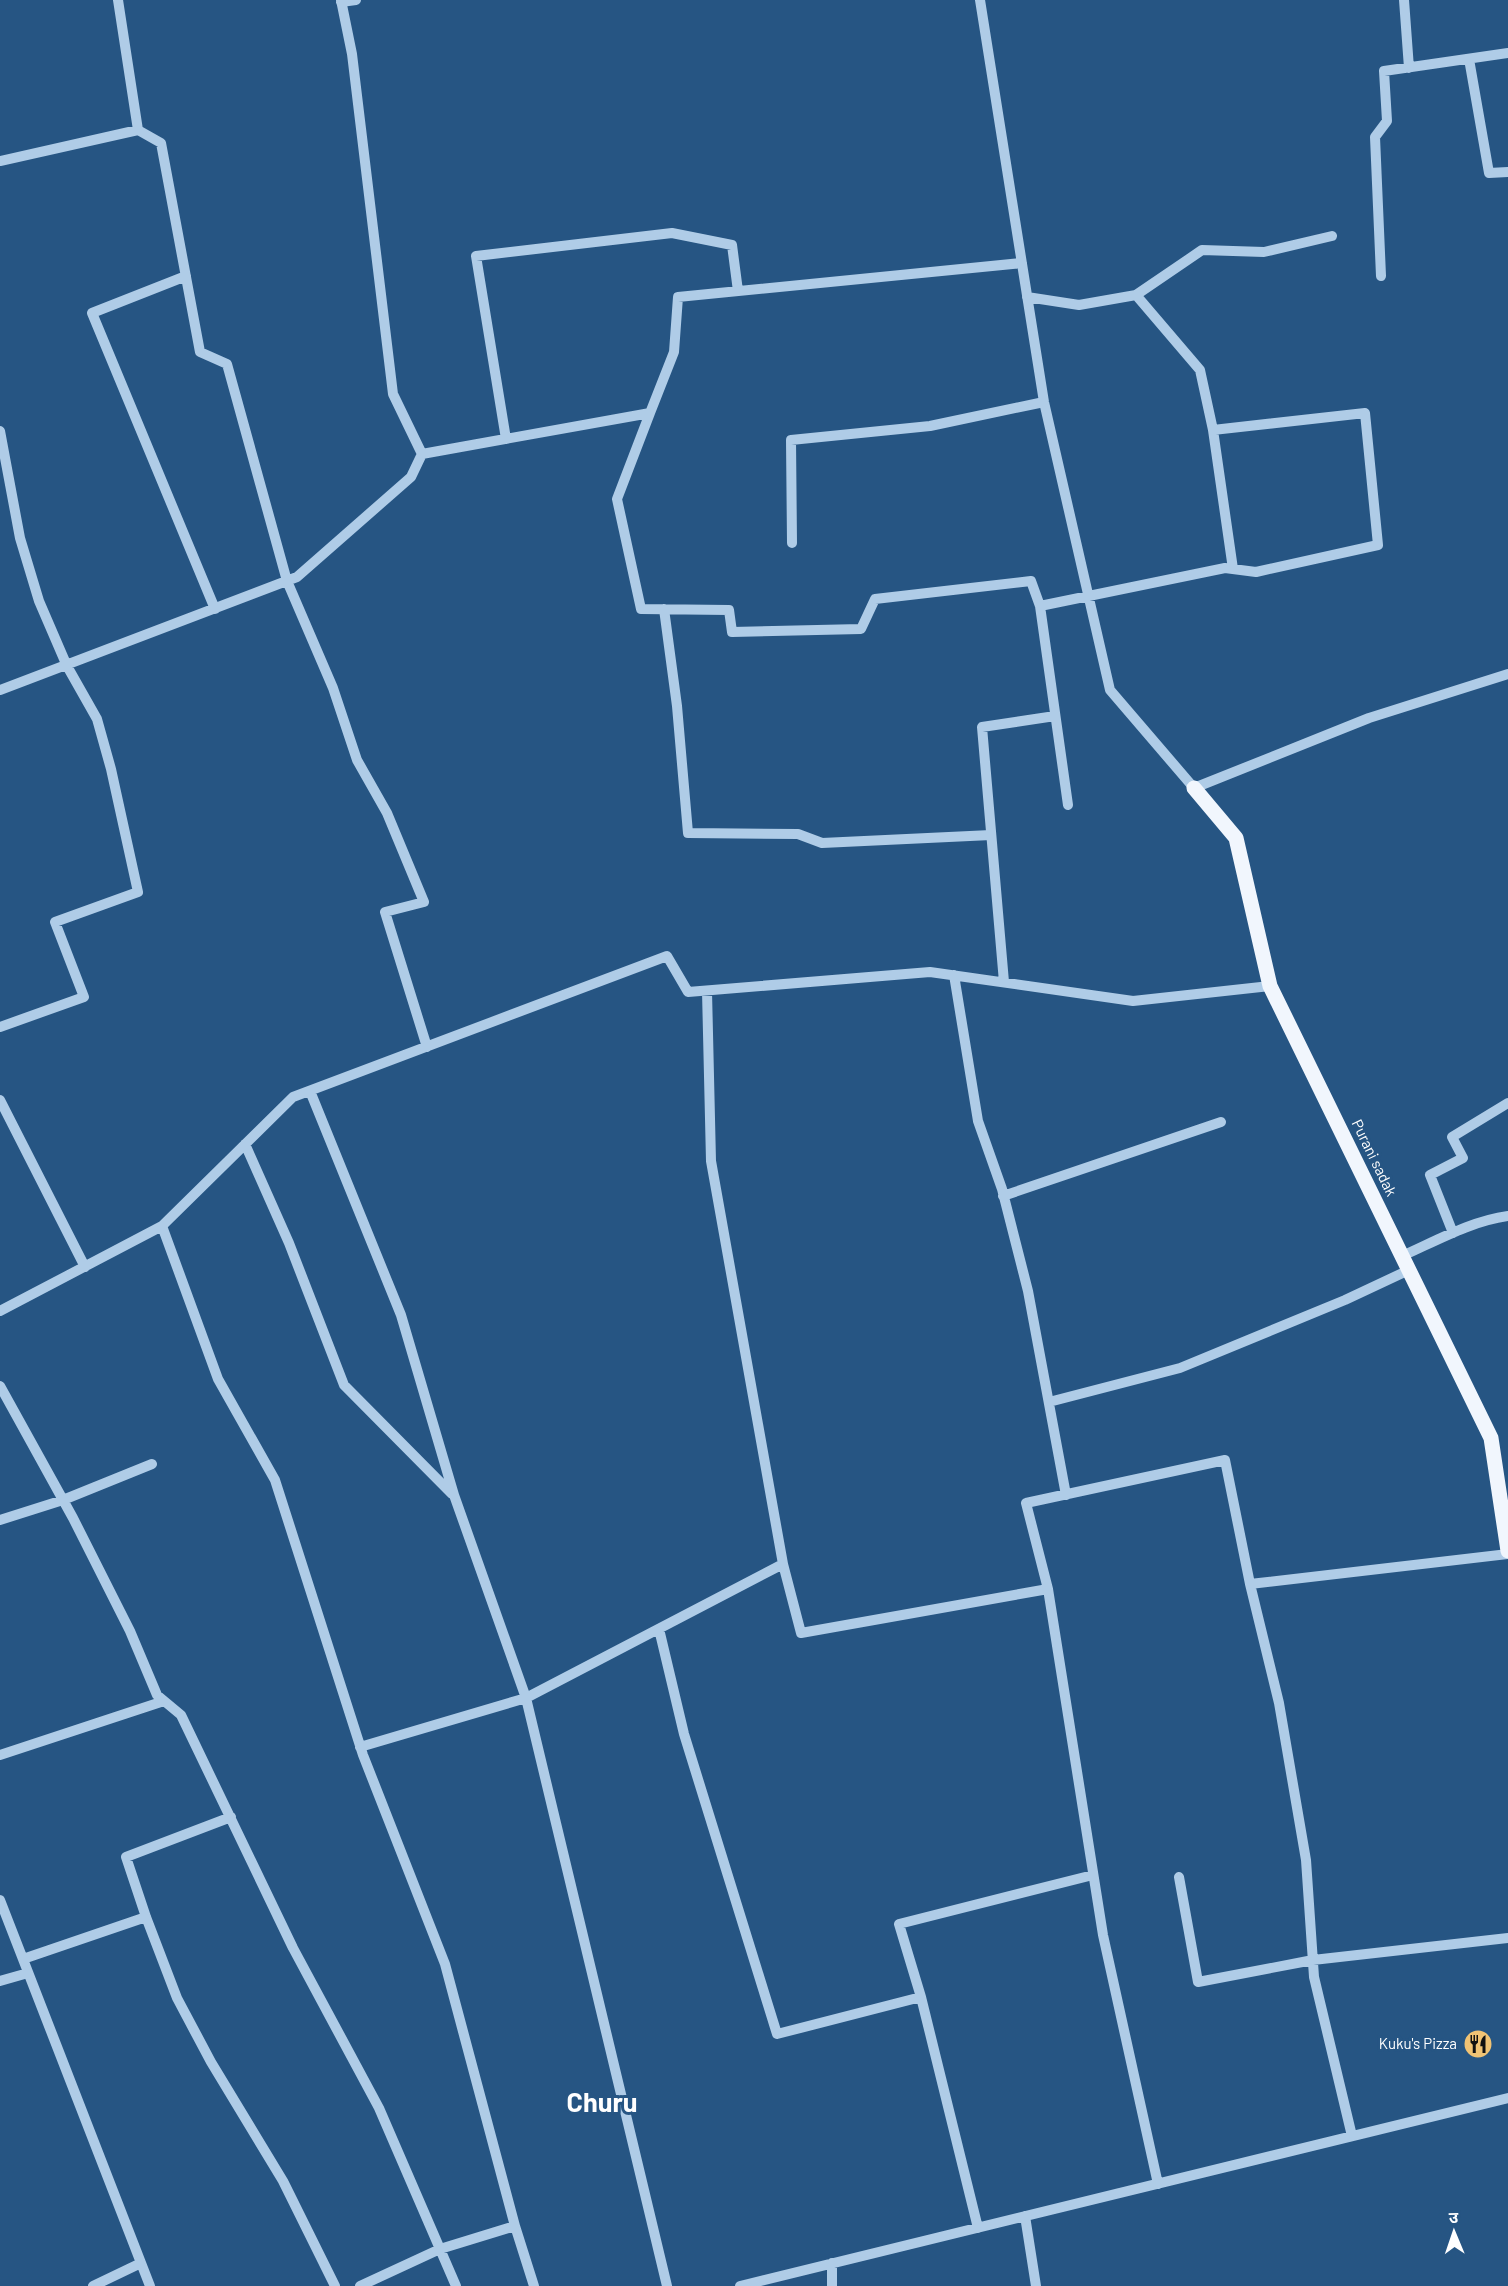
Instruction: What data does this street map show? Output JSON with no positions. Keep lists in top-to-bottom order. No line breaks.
{"streets":{"main road":["Purani sadak"]},"districts":["Churu"],"places":{"restaurant":["Kuku's Pizza"]},"north":"top"}
